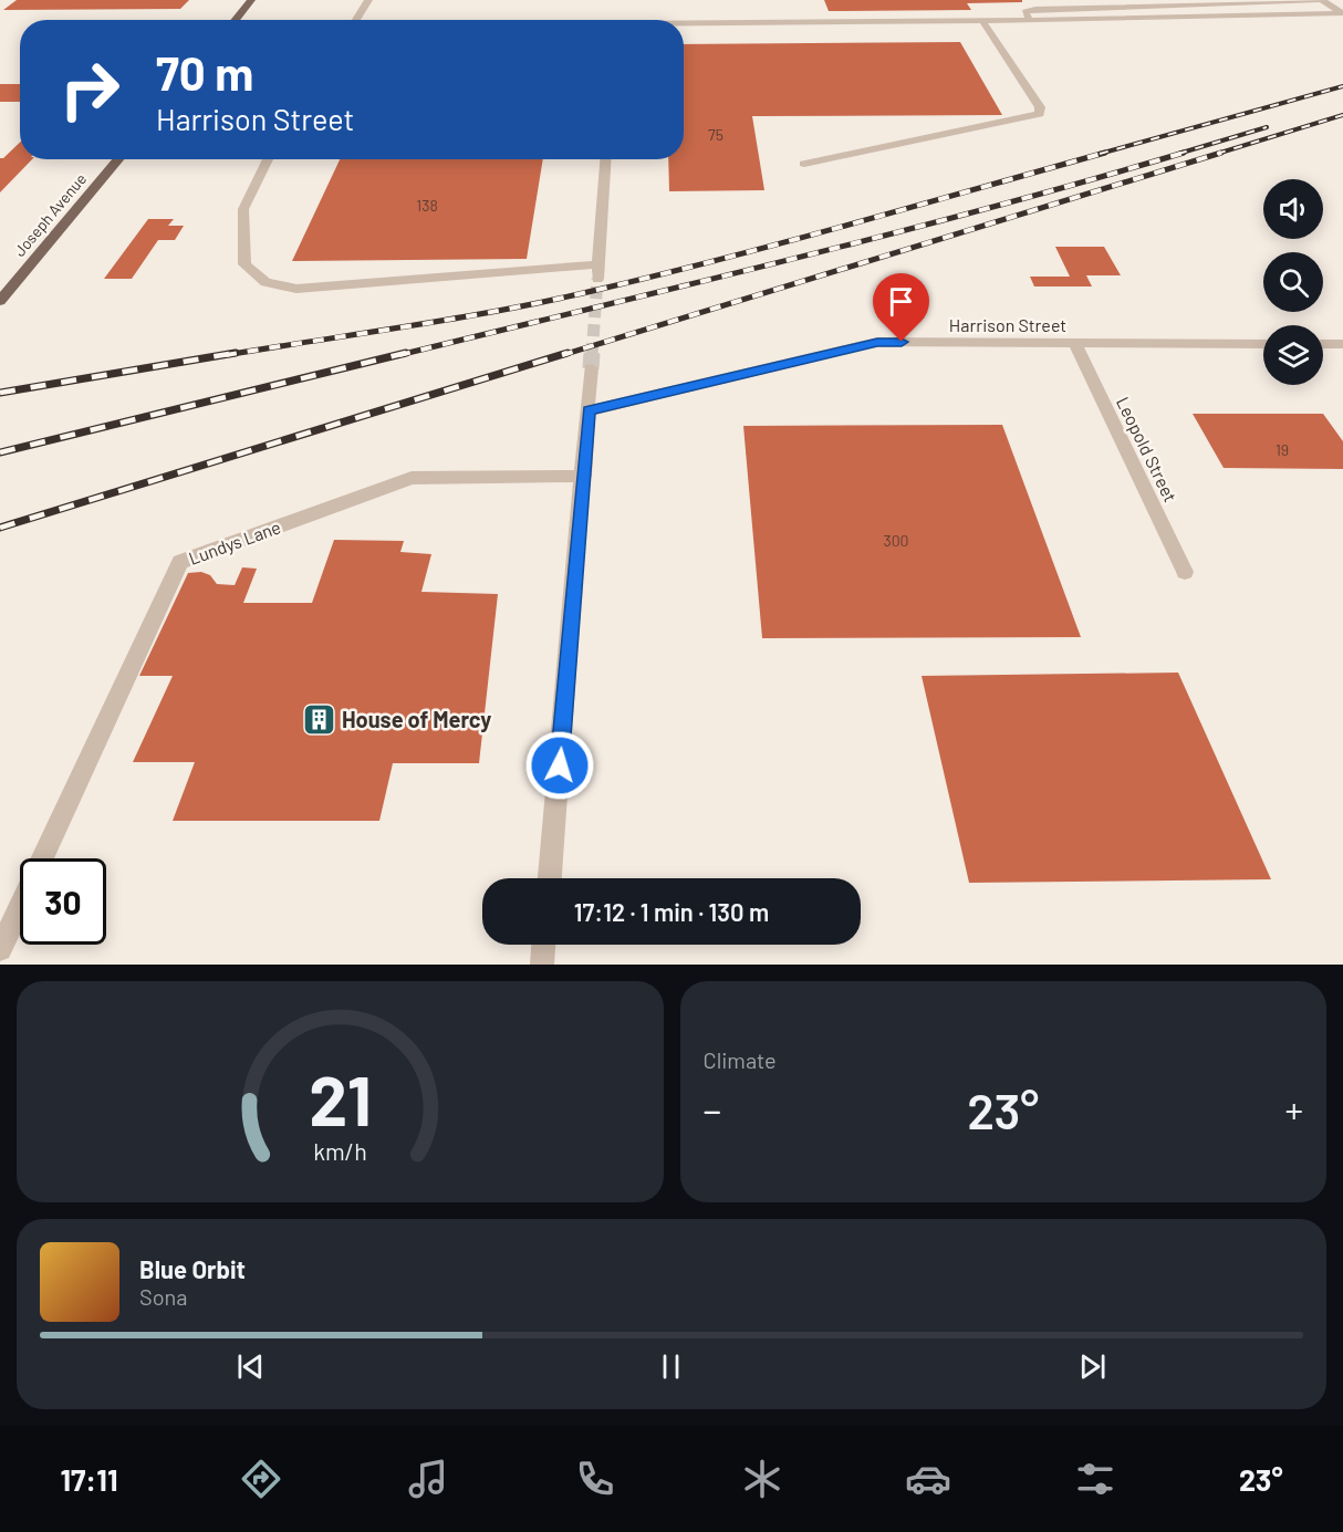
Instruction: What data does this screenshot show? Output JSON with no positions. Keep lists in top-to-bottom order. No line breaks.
{"streets":{"main road":["Joseph Avenue"],"street":["Harrison Street","Leopold Street","Lundys Lane"]},"crossings":[["Harrison Street","Leopold Street"]],"places":{"building":["House of Mercy"]},"house_numbers":["75","138","19","300"],"page":{"turn":["70 m","Harrison Street"],"limit":"30","trip":"17:12 · 1 min · 130 m","tile":"Climate","heat":["−","23°","+"],"song":["Blue Orbit","Sona"],"tabs":["17:11","23°"],"gauge":["21","km/h"]}}
